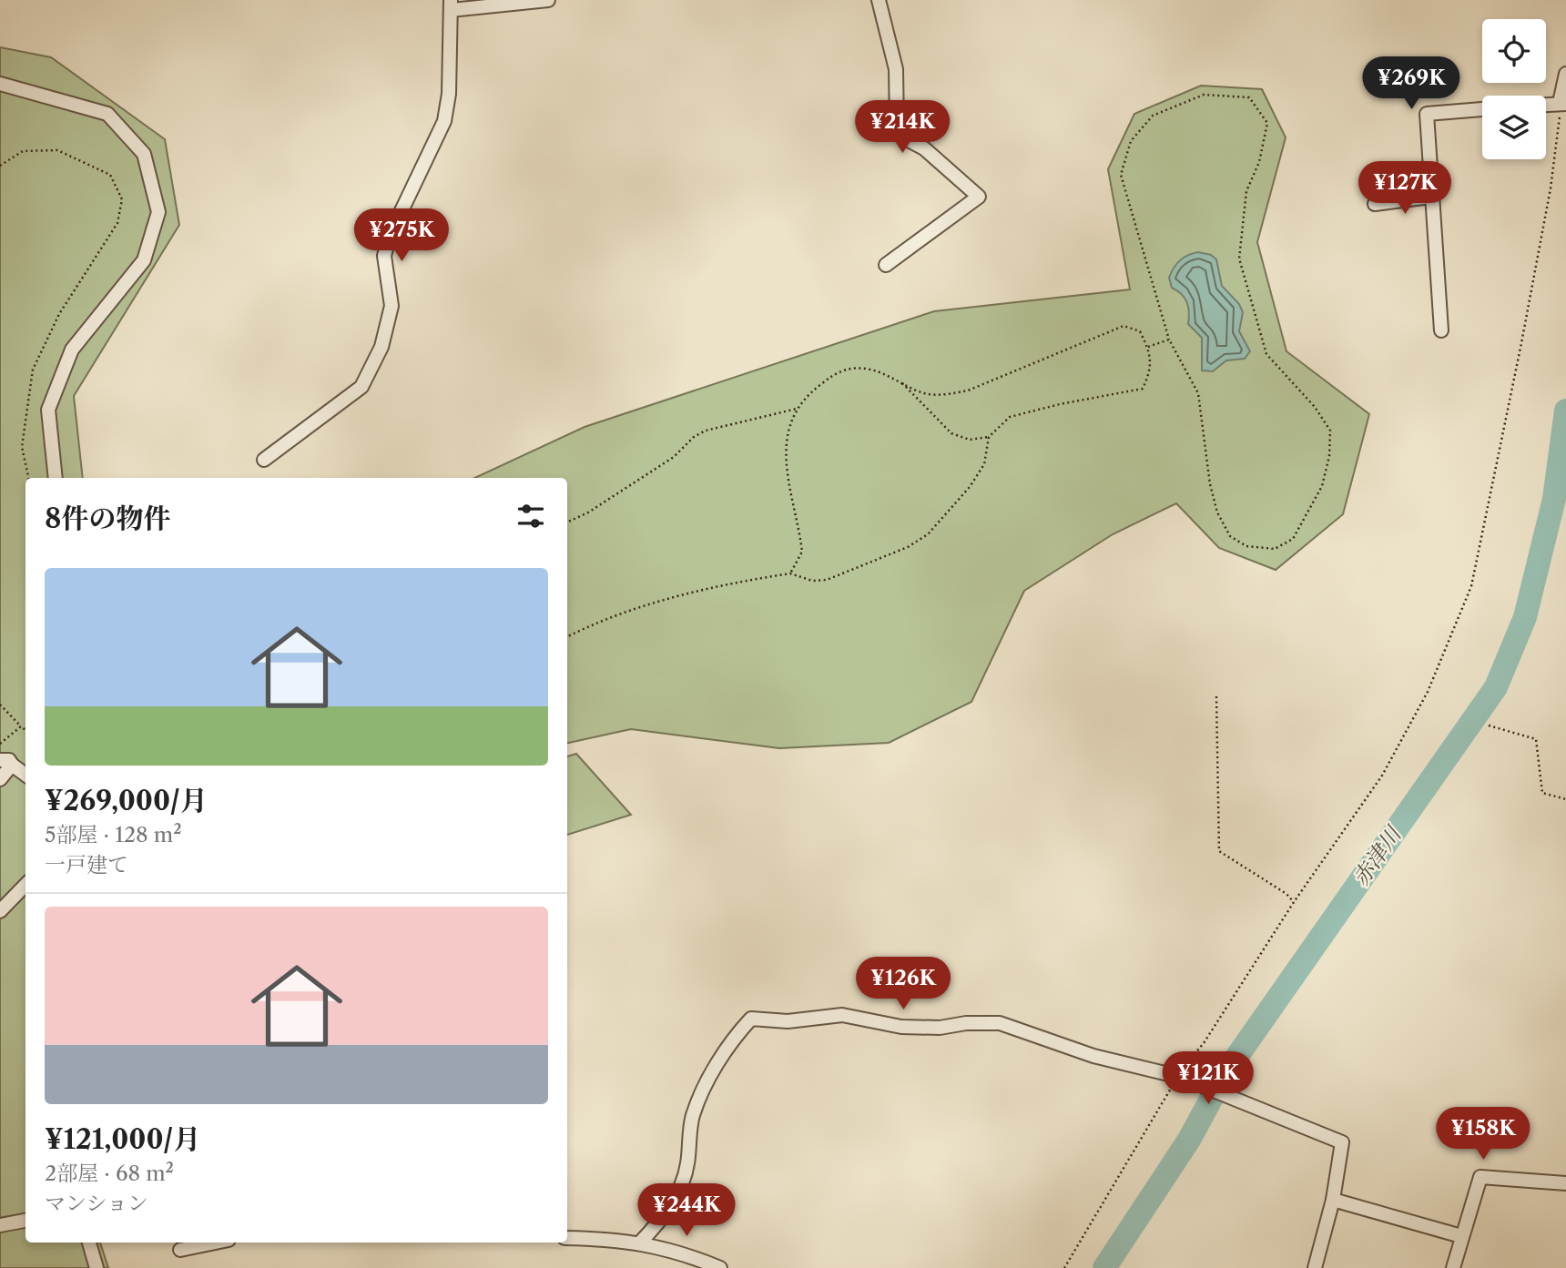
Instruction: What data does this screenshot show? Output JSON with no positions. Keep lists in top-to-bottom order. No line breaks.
{"water":["赤津川"],"page":{"price":["¥269K","¥214K","¥127K","¥275K","¥126K","¥121K","¥158K","¥244K"],"heading":"8件の物件","list":[{"name":"¥269,000/月","note":"5部屋 · 128 m² · 一戸建て"},{"name":"¥121,000/月","note":"2部屋 · 68 m² · マンション"}]}}
